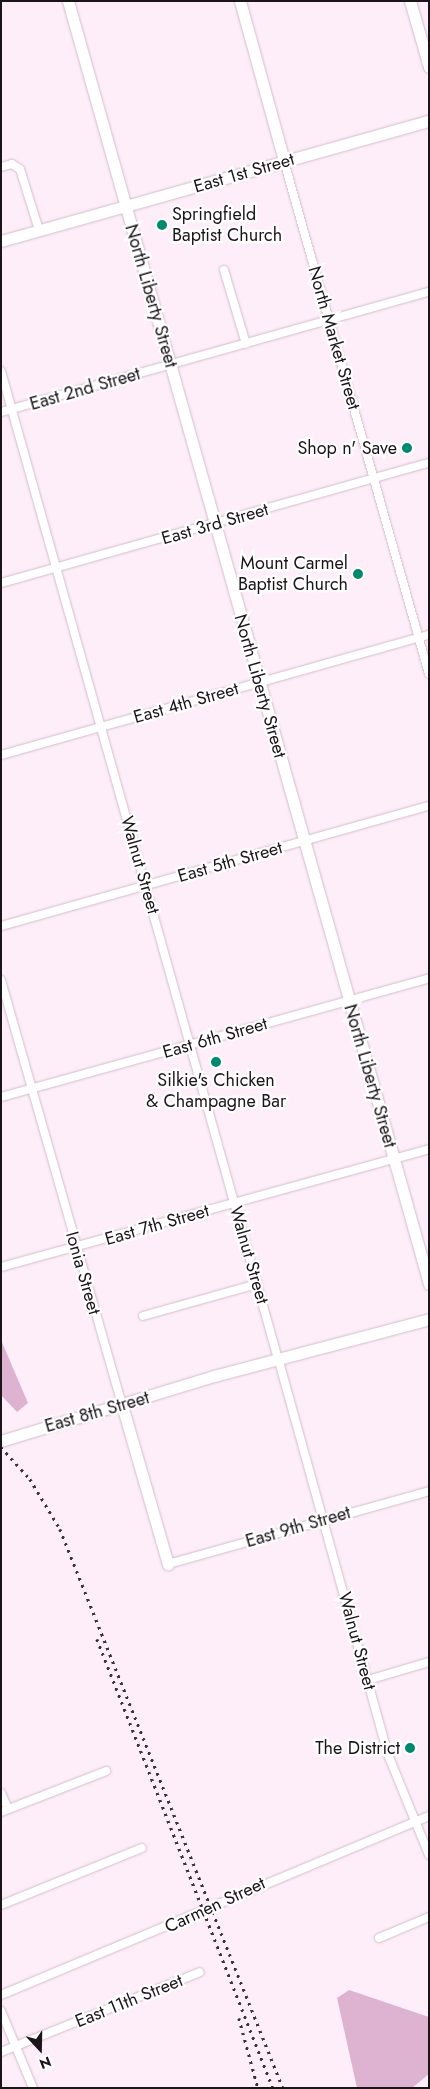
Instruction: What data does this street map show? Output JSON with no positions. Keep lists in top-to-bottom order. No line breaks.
{"streets":{"street":["East 1st Street","North Liberty Street","North Market Street","East 2nd Street","East 3rd Street","East 4th Street","East 5th Street","Walnut Street","East 6th Street","East 7th Street","Ionia Street","East 8th Street","East 9th Street","Carmen Street","East 11th Street"]},"crossings":[["East 1st Street","North Liberty Street"],["East 1st Street","North Market Street"],["North Liberty Street","East 2nd Street"],["North Liberty Street","East 3rd Street"],["North Liberty Street","East 4th Street"],["North Liberty Street","East 5th Street"],["North Liberty Street","East 6th Street"],["North Liberty Street","East 7th Street"],["North Market Street","East 2nd Street"],["North Market Street","East 3rd Street"],["North Market Street","East 4th Street"],["East 2nd Street","Walnut Street"],["East 3rd Street","Walnut Street"],["East 4th Street","Walnut Street"],["East 5th Street","Walnut Street"],["Walnut Street","East 6th Street"],["Walnut Street","East 7th Street"],["Walnut Street","East 8th Street"],["Walnut Street","East 9th Street"],["Walnut Street","Carmen Street"],["East 6th Street","Ionia Street"],["East 7th Street","Ionia Street"],["Ionia Street","East 8th Street"],["Ionia Street","East 9th Street"]],"places":["Springfield Baptist Church","Shop n' Save","Mount Carmel Baptist Church","Silkie's Chicken & Champagne Bar","The District"],"north":"bottom"}
